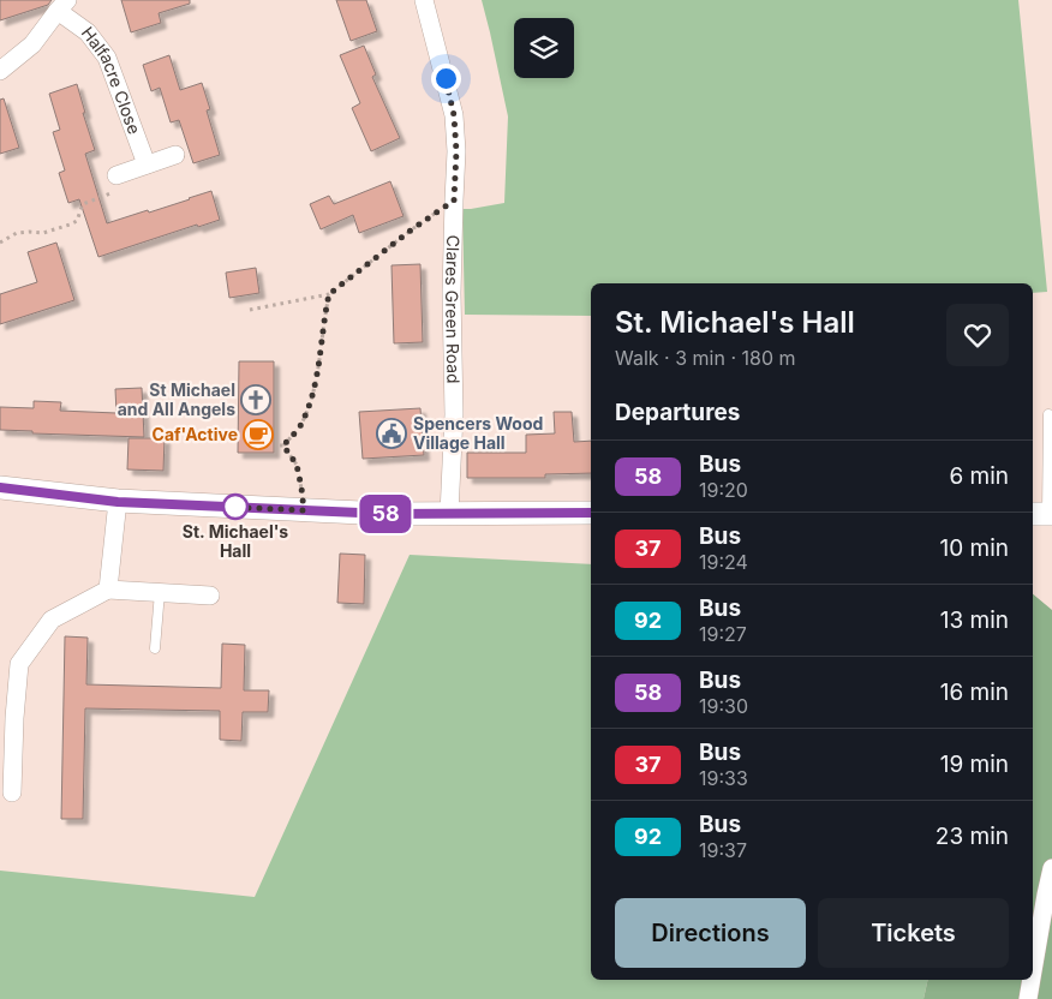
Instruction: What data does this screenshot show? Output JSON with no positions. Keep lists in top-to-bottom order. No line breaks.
{"streets":{"street":["Halfacre Close","Clares Green Road"]},"places":{"church":["St Michael and All Angels"],"public building":["Spencers Wood Village Hall"],"cafe":["Caf'Active"],"other":["St. Michael's Hall"]},"lines":["bus line 58"],"page":{"on_map":"58","heading":[["St. Michael's Hall","Walk · 3 min · 180 m"],"Departures"],"list":[{"mark":"58","name":"Bus","note":"19:20","value":"6 min"},{"mark":"37","name":"Bus","note":"19:24","value":"10 min"},{"mark":"92","name":"Bus","note":"19:27","value":"13 min"},{"mark":"58","name":"Bus","note":"19:30","value":"16 min"},{"mark":"37","name":"Bus","note":"19:33","value":"19 min"},{"mark":"92","name":"Bus","note":"19:37","value":"23 min"}],"buttons":["Directions","Tickets"]}}
